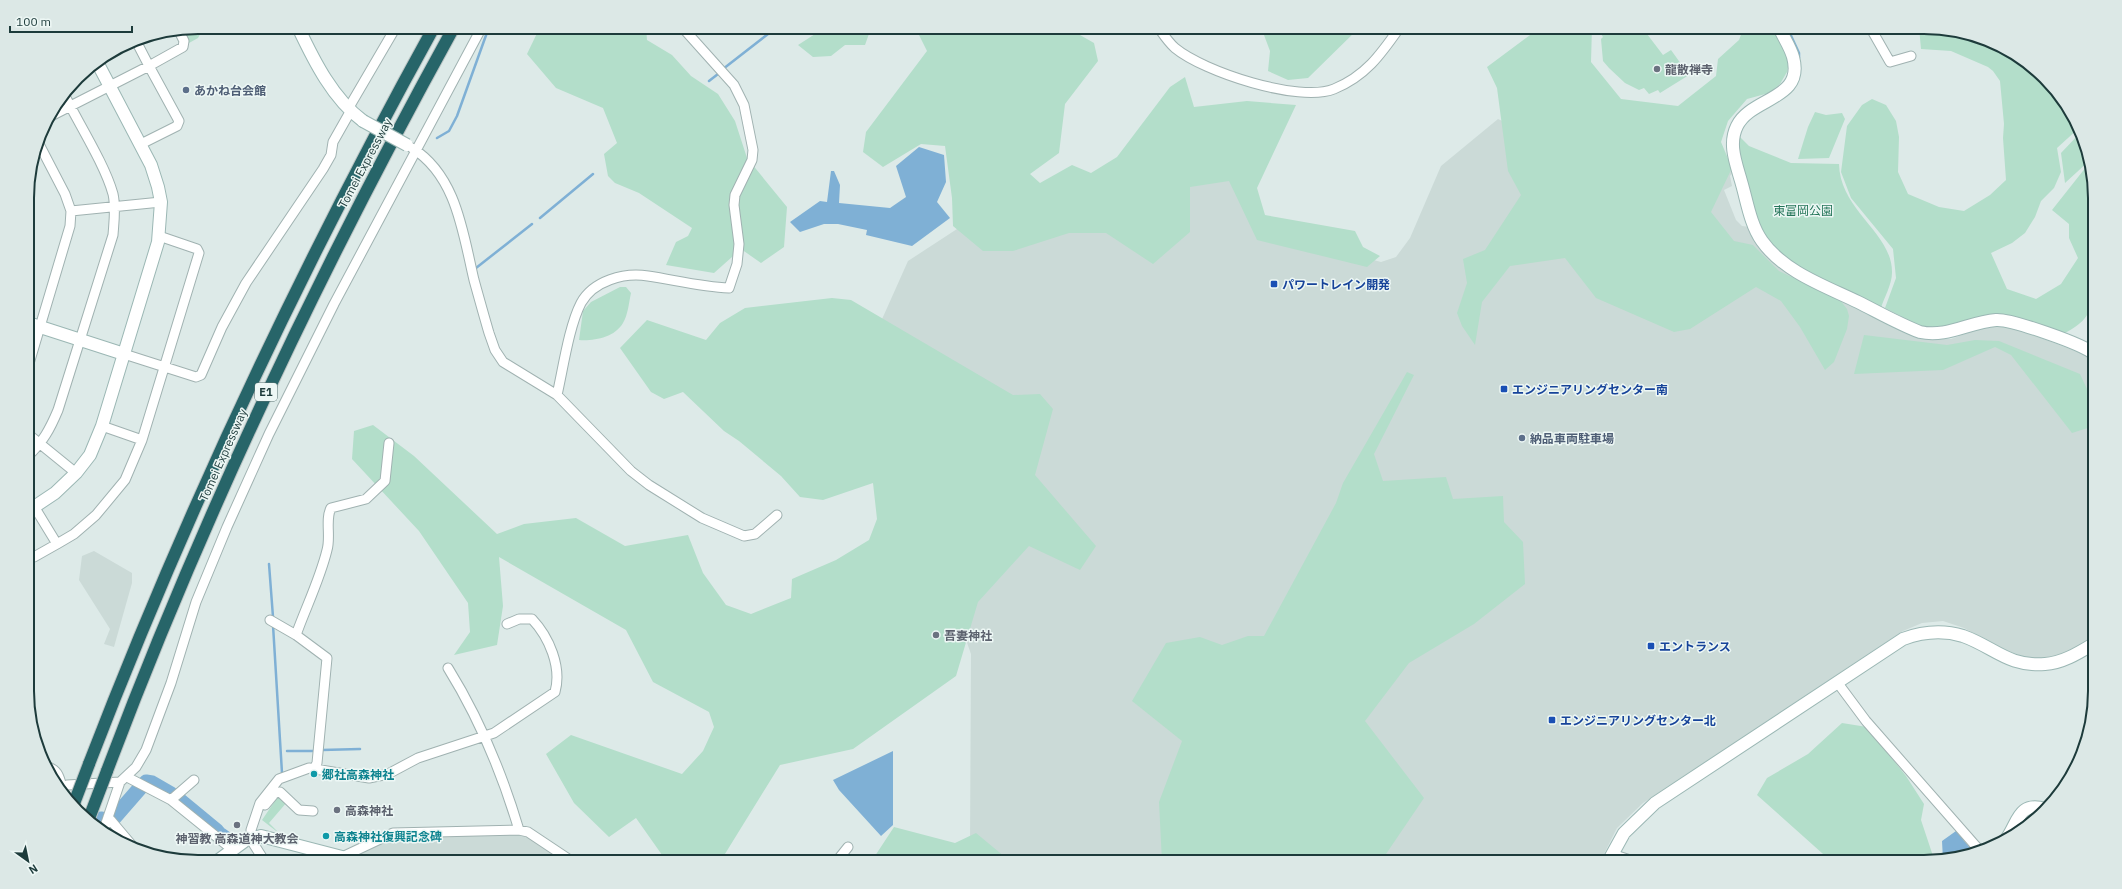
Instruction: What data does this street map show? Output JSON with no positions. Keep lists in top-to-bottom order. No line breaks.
{"streets":{"highway":["Tomei Expressway","E1"]},"parks":["東富岡公園"],"places":{"other":["龍散禅寺","あかね台会館","納品車両駐車場","吾妻神社","郷社高森神社","高森神社","神習教 高森道神大教会","高森神社復興記念碑"],"transit":["パワートレイン開発","エンジニアリングセンター南","エントランス","エンジニアリングセンター北"]},"scale_bar":"100 m","north":"bottom right"}
